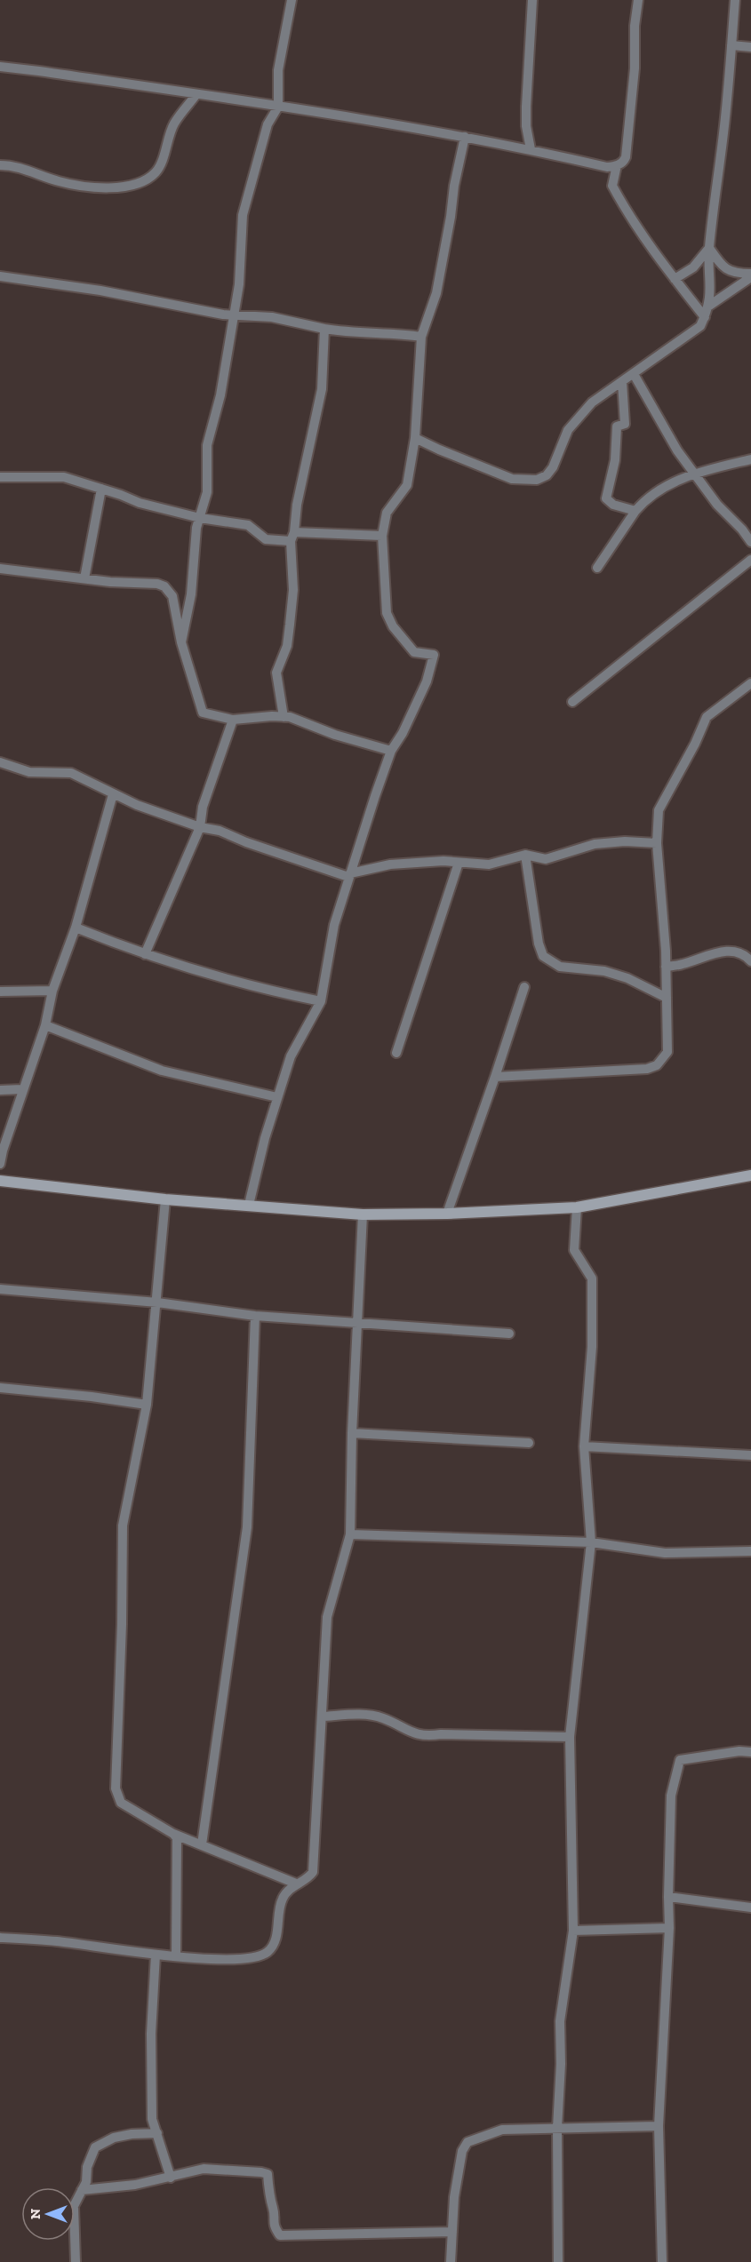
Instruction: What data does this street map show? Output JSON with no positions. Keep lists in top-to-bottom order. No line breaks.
{"north":"left"}
